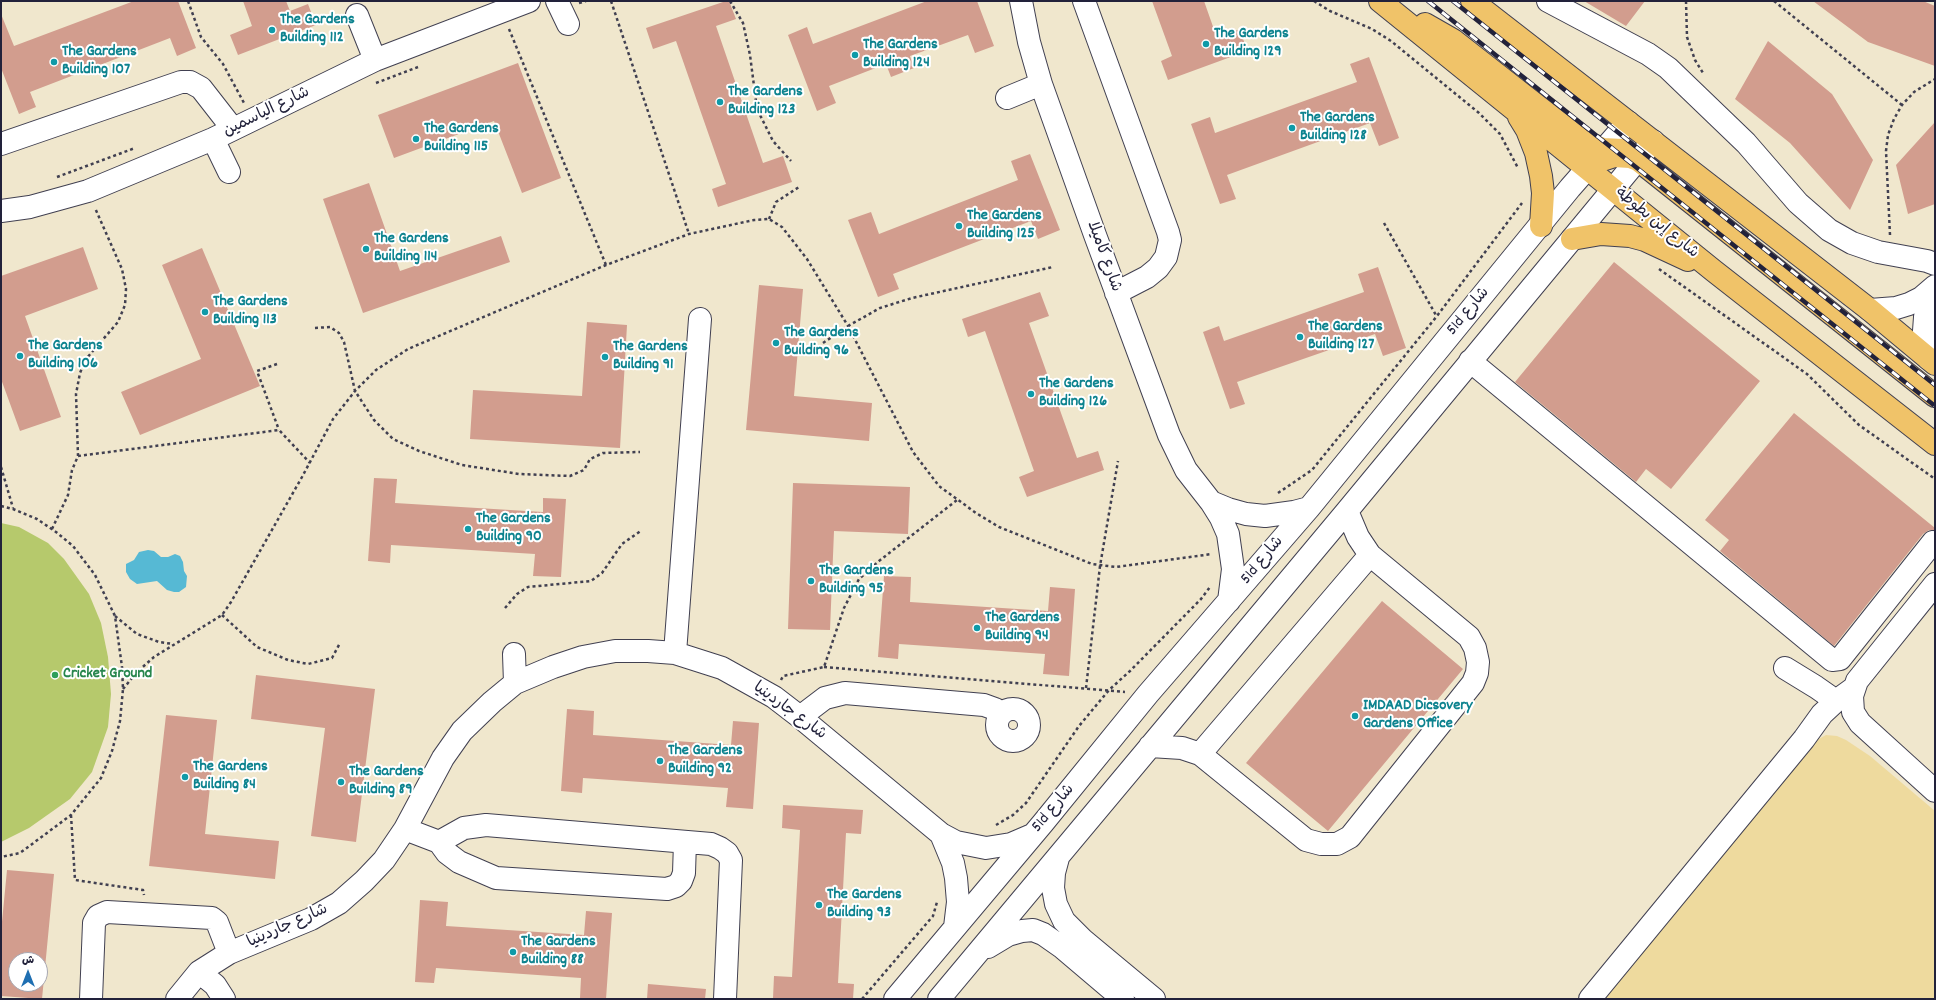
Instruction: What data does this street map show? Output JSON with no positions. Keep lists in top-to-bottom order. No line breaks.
{"streets":{"main road":["شارع إبن بطوطة"],"street":["شارع الياسمين","شارع كاميلا","51d شارع","شارع جاردينيا"]},"crossings":[["شارع إبن بطوطة","51d شارع"],["شارع كاميلا","51d شارع"],["51d شارع","شارع جاردينيا"]],"places":["The Gardens Building 112","The Gardens Building 129","The Gardens Building 124","The Gardens Building 107","The Gardens Building 123","The Gardens Building 128","The Gardens Building 115","The Gardens Building 125","The Gardens Building 114","The Gardens Building 113","The Gardens Building 127","The Gardens Building 96","The Gardens Building 106","The Gardens Building 91","The Gardens Building 126","The Gardens Building 90","The Gardens Building 95","The Gardens Building 94","Cricket Ground","IMDAAD Dicsovery Gardens Office","The Gardens Building 92","The Gardens Building 84","The Gardens Building 89","The Gardens Building 93","The Gardens Building 88"],"north":"top"}
